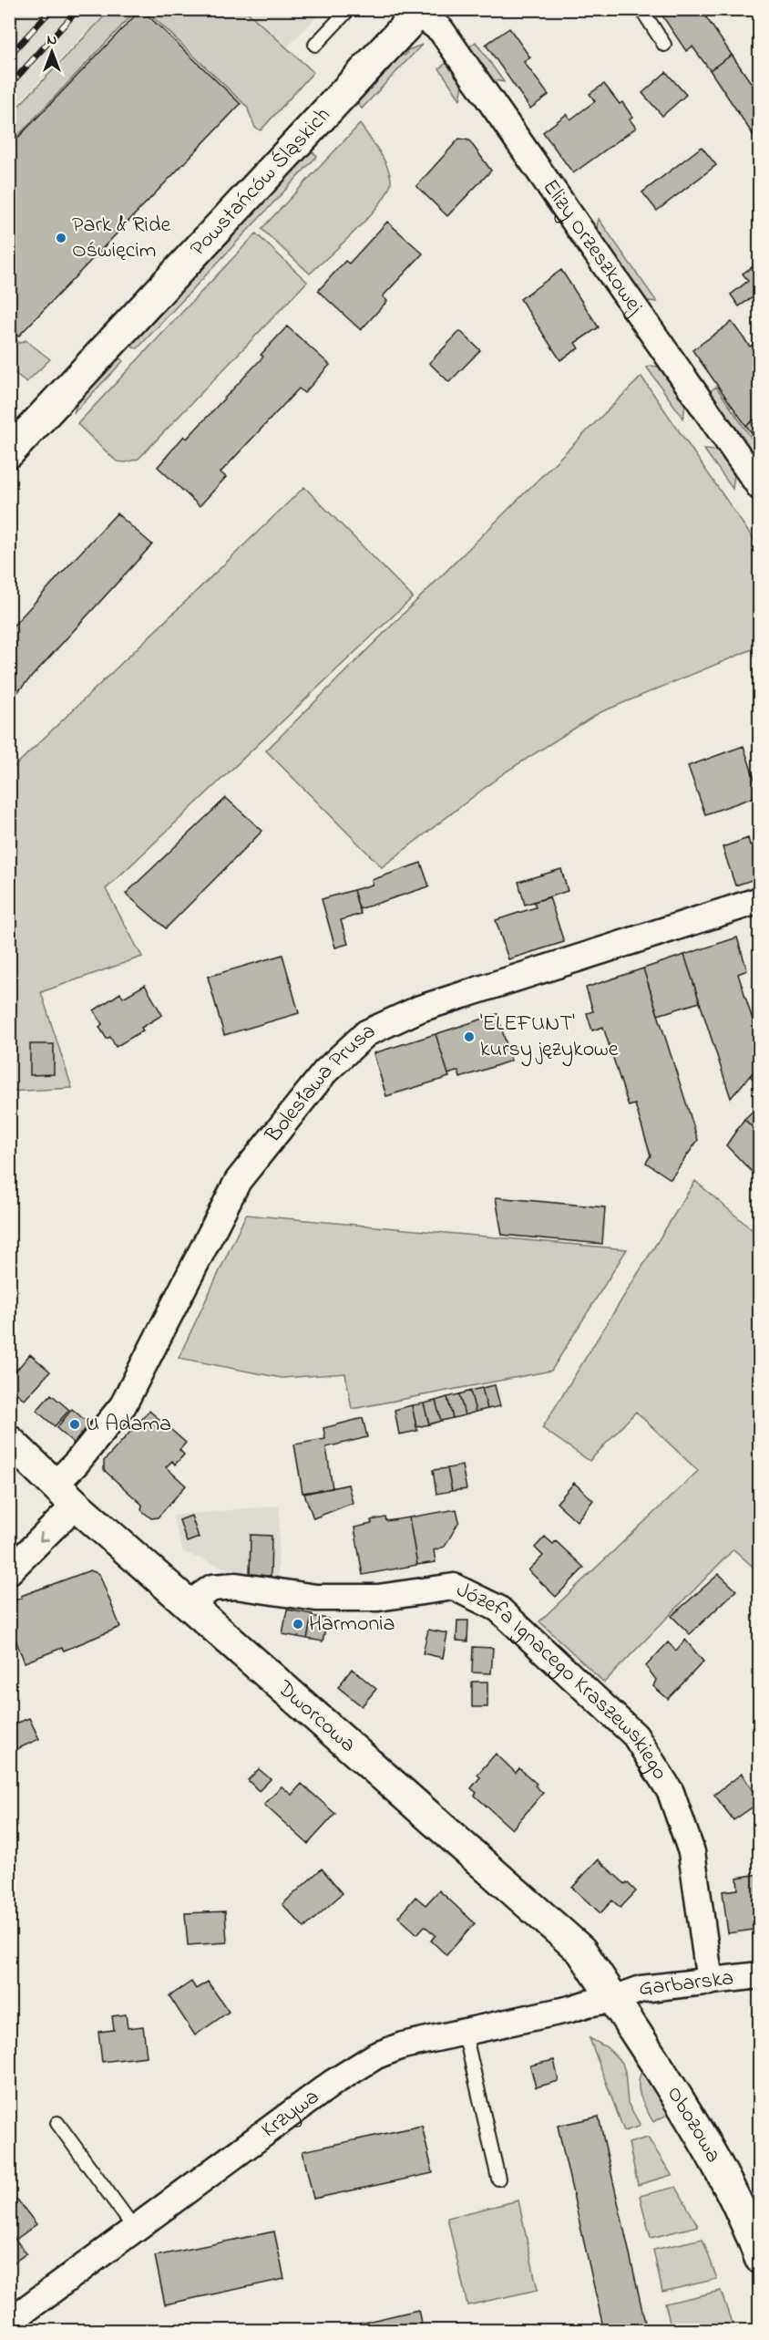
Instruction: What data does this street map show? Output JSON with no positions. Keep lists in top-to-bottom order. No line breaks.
{"streets":{"street":["Powstańców Śląskich","Elizy Orzeszkowej","Bolesława Prusa","Józefa Ignacego Kraszewskiego","Dworcowa","Garbarska","Krzywa","Obozowa"]},"crossings":[["Powstańców Śląskich","Elizy Orzeszkowej"],["Bolesława Prusa","Dworcowa"],["Józefa Ignacego Kraszewskiego","Dworcowa"],["Józefa Ignacego Kraszewskiego","Garbarska"],["Dworcowa","Garbarska"],["Dworcowa","Krzywa"],["Dworcowa","Obozowa"],["Garbarska","Krzywa"],["Garbarska","Obozowa"],["Krzywa","Obozowa"]],"places":["Park & Ride Oświęcim","'ELEFUNT' kursy językowe","U Adama","Harmonia"],"north":"top"}
